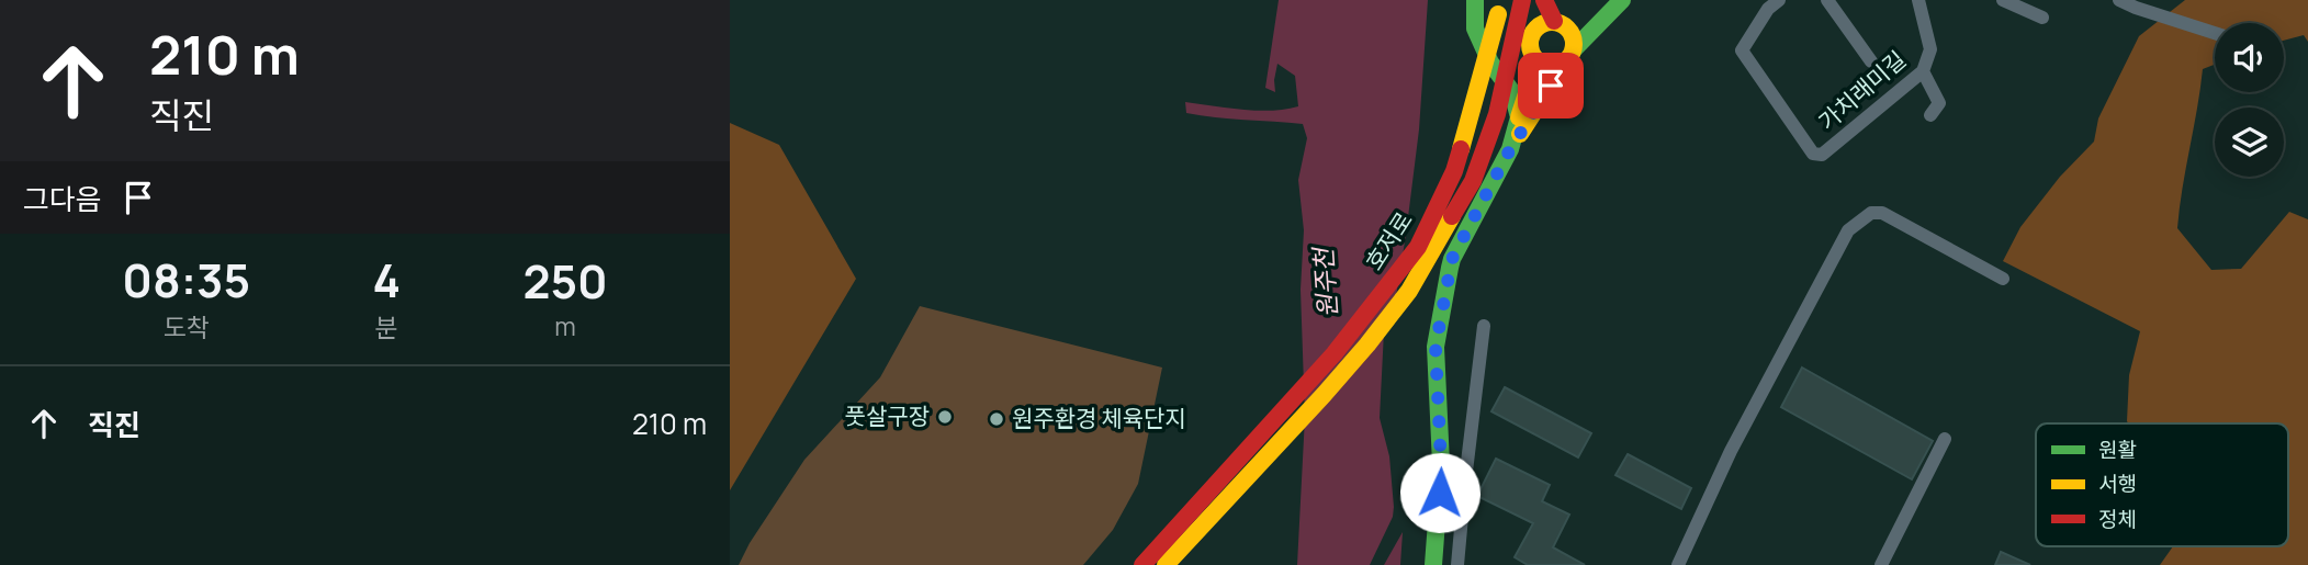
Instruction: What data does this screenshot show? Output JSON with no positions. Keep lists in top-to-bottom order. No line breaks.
{"streets":{"street":["가치래미길","호저로"]},"water":["원주천"],"places":["풋살구장","원주환경 체육단지"],"legend":["원활","서행","정체"],"page":{"turn":["210 m","직진"],"then":"그다음","eta":["08:35","도착","4","분","250","m"],"list":[{"name":"직진","value":"210 m"}]}}
